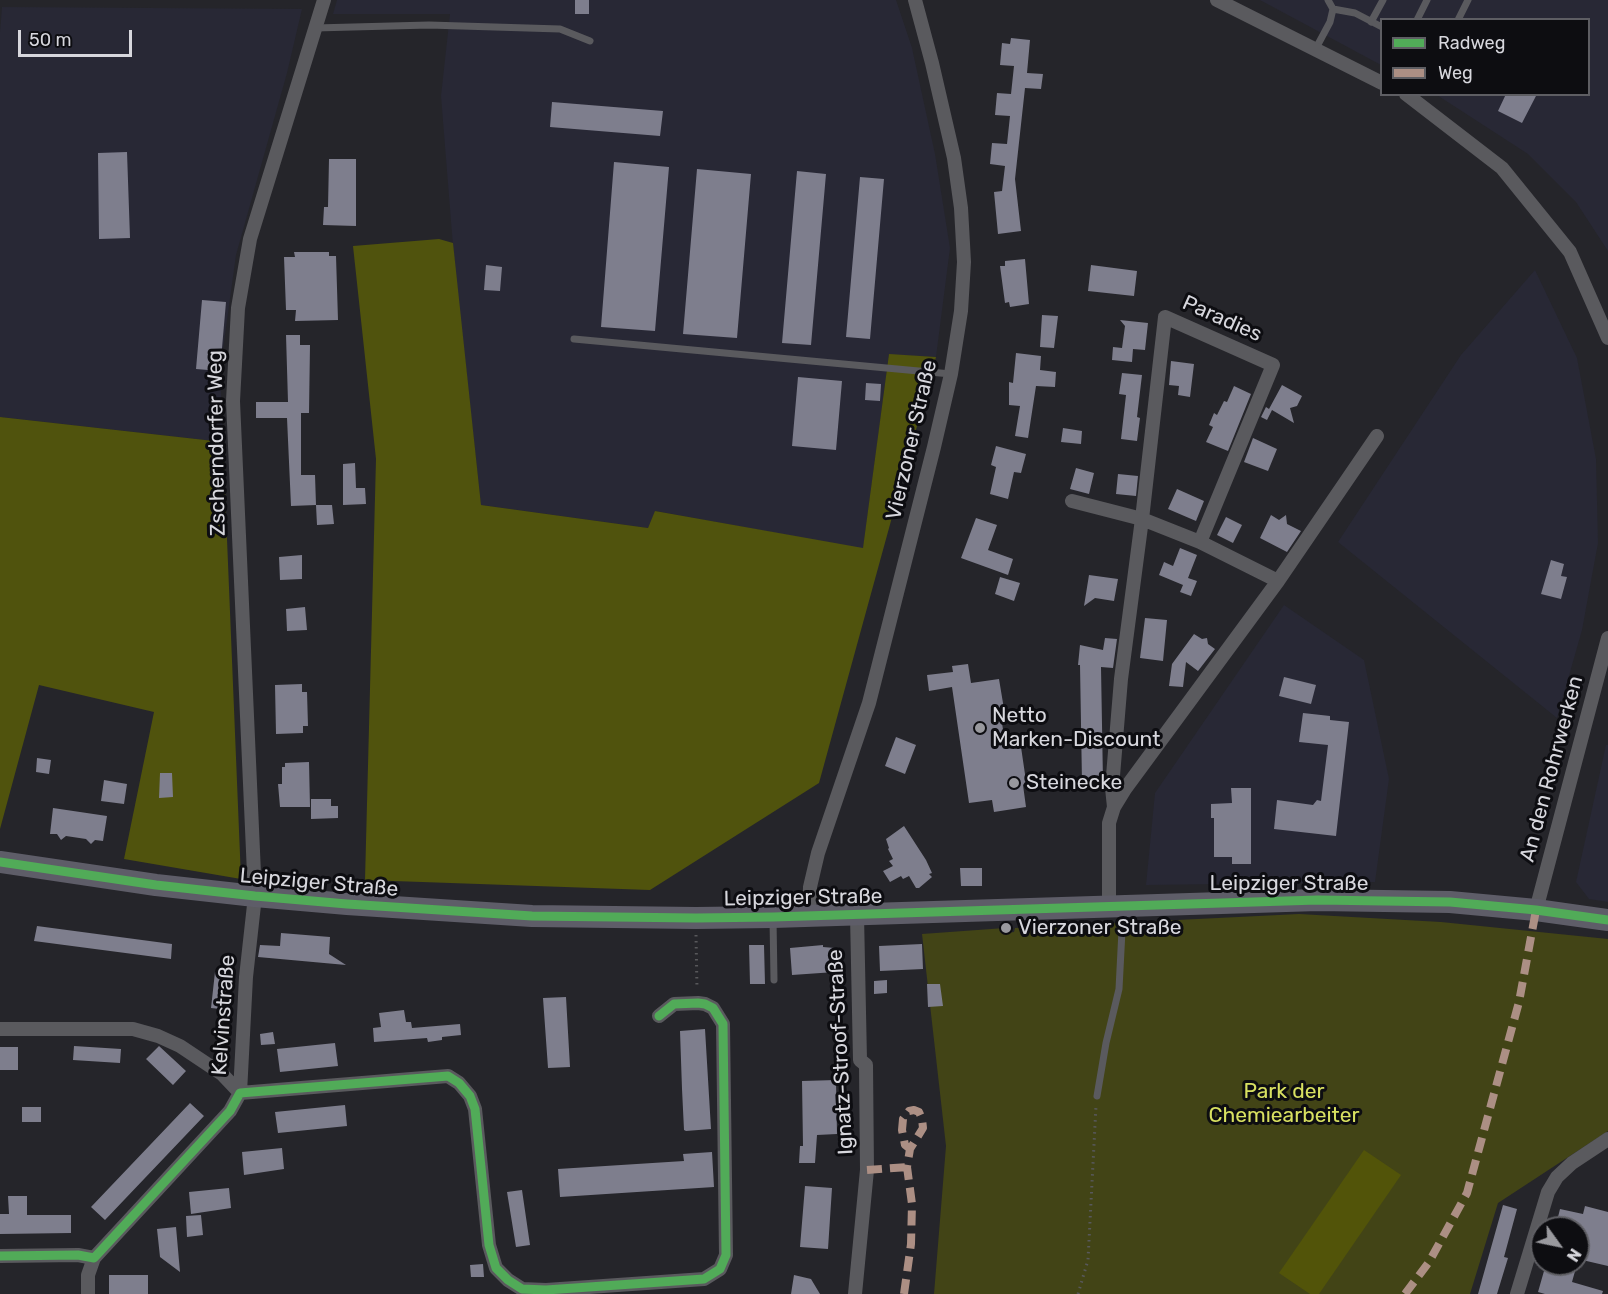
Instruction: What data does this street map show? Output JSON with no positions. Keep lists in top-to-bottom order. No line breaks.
{"streets":{"main road":["Leipziger Straße"],"street":["Paradies","Vierzoner Straße","Zscherndorfer Weg","An den Rohrwerken","Kelvinstraße","Ignatz-Stroof-Straße"]},"crossings":[["Paradies","Leipziger Straße"],["Vierzoner Straße","Leipziger Straße"],["Zscherndorfer Weg","Leipziger Straße"],["Zscherndorfer Weg","Kelvinstraße"],["An den Rohrwerken","Leipziger Straße"],["Leipziger Straße","Kelvinstraße"],["Leipziger Straße","Ignatz-Stroof-Straße"]],"parks":["Park der Chemiearbeiter"],"places":["Netto Marken-Discount","Steinecke","Vierzoner Straße"],"legend":["Radweg","Weg"],"scale_bar":"50 m","north":"bottom right"}
